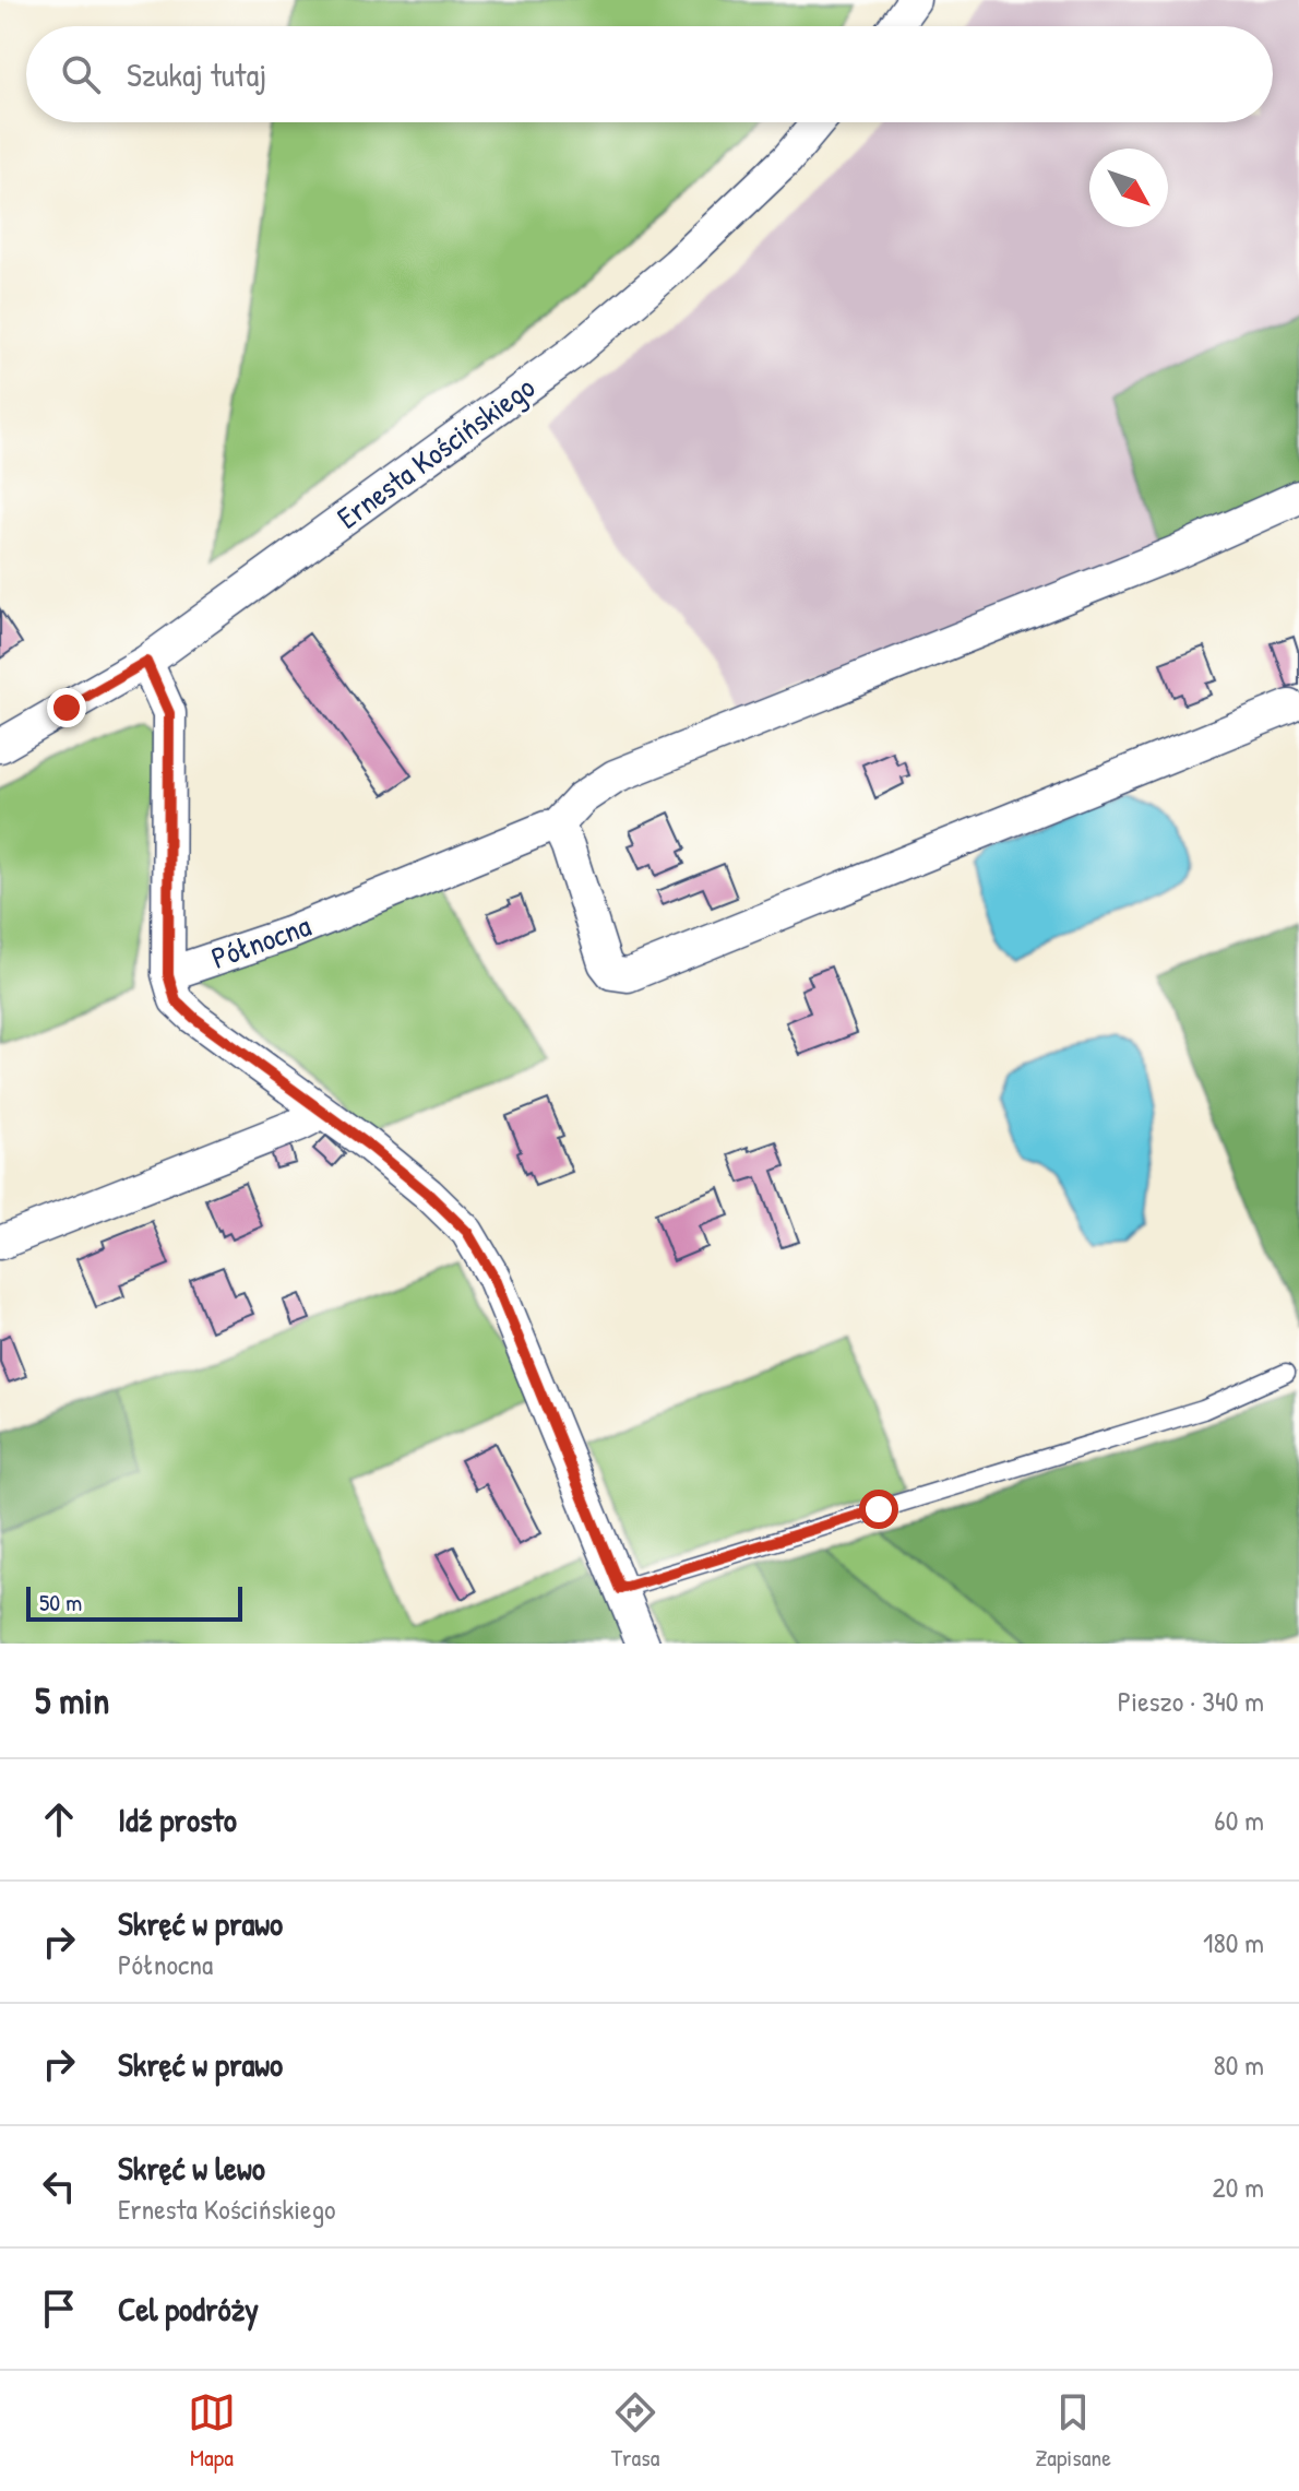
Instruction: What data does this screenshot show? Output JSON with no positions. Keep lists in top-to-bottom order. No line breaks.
{"streets":{"street":["Ernesta Kościńskiego","Północna"]},"scale_bar":"50 m","north":"bottom right","page":{"search":"Szukaj tutaj","scale":"50 m","heading":["5 min","Pieszo · 340 m"],"list":[["Idź prosto","60 m"],["Skręć w prawo","Północna","180 m"],["Skręć w prawo","80 m"],["Skręć w lewo","Ernesta Kościńskiego","20 m"],"Cel podróży"],"nav":["Mapa","Trasa","Zapisane"]}}
